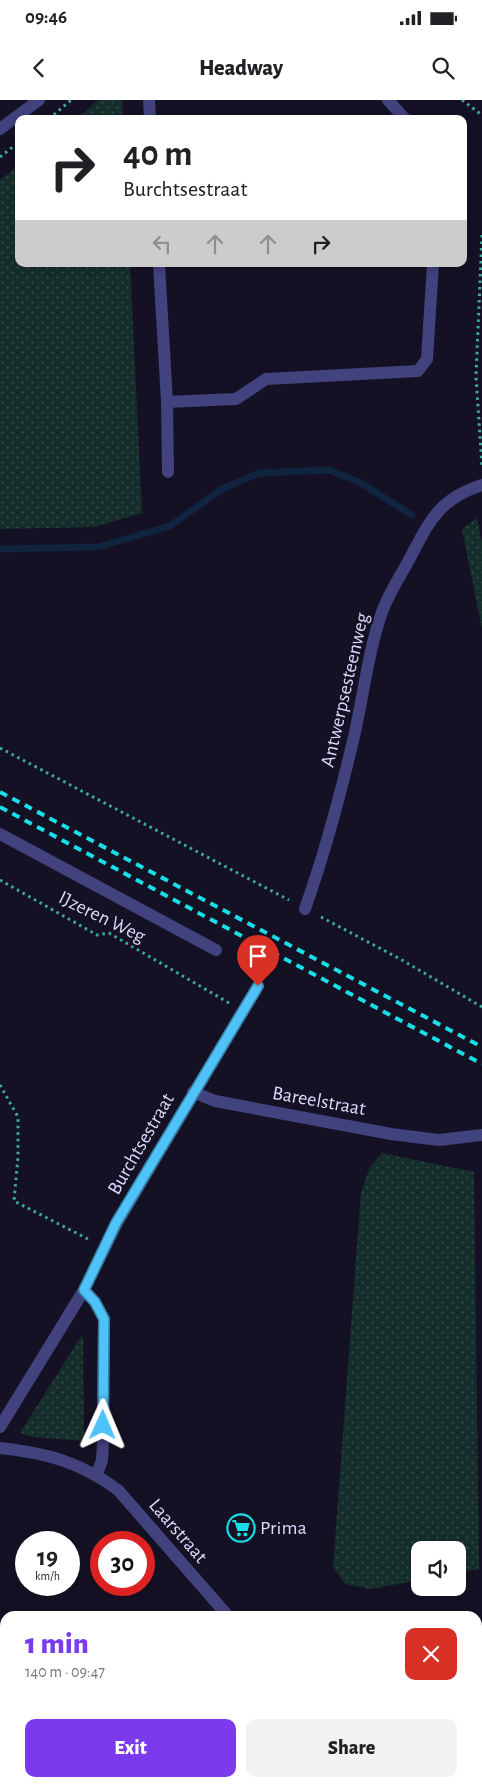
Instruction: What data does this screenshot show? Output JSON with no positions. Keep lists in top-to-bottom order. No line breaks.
{"streets":{"street":["Antwerpsesteenweg","Bareelstraat","Burchtsestraat","Laarstraat"],"path":["IJzeren Weg"]},"crossings":[["IJzeren Weg","Burchtsestraat"],["Bareelstraat","Burchtsestraat"]],"places":{"supermarket":["Prima"]},"page":{"status":"09:46","header":"Headway","turn":["40 m","Burchtsestraat"],"speed":"19 km/h","limit":"30","heading":["1 min","140 m · 09:47"],"buttons":["Exit","Share"]}}
